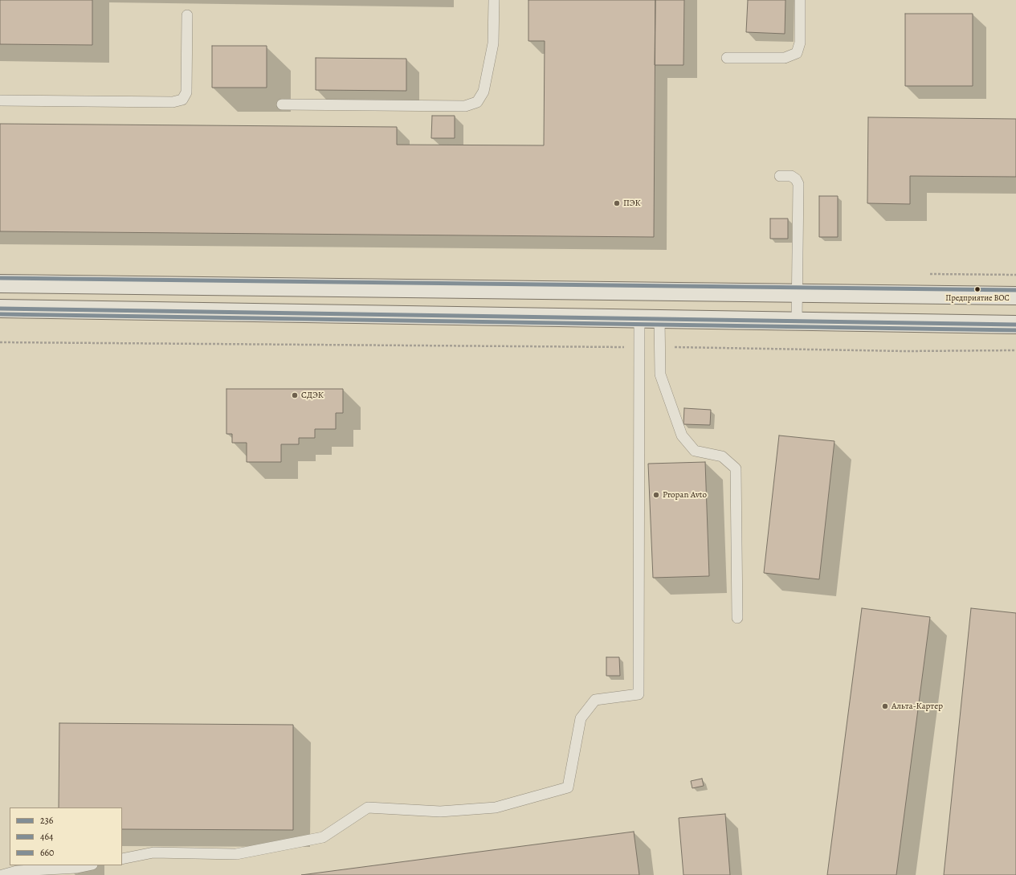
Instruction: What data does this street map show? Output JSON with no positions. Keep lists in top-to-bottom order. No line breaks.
{"places":["ПЭК","Предприятие ВОС","СДЭК","Propan Avto","Альта-Картер"],"lines":["transit line 660","transit line 236","transit line 464"],"legend":["236","464","660"]}
